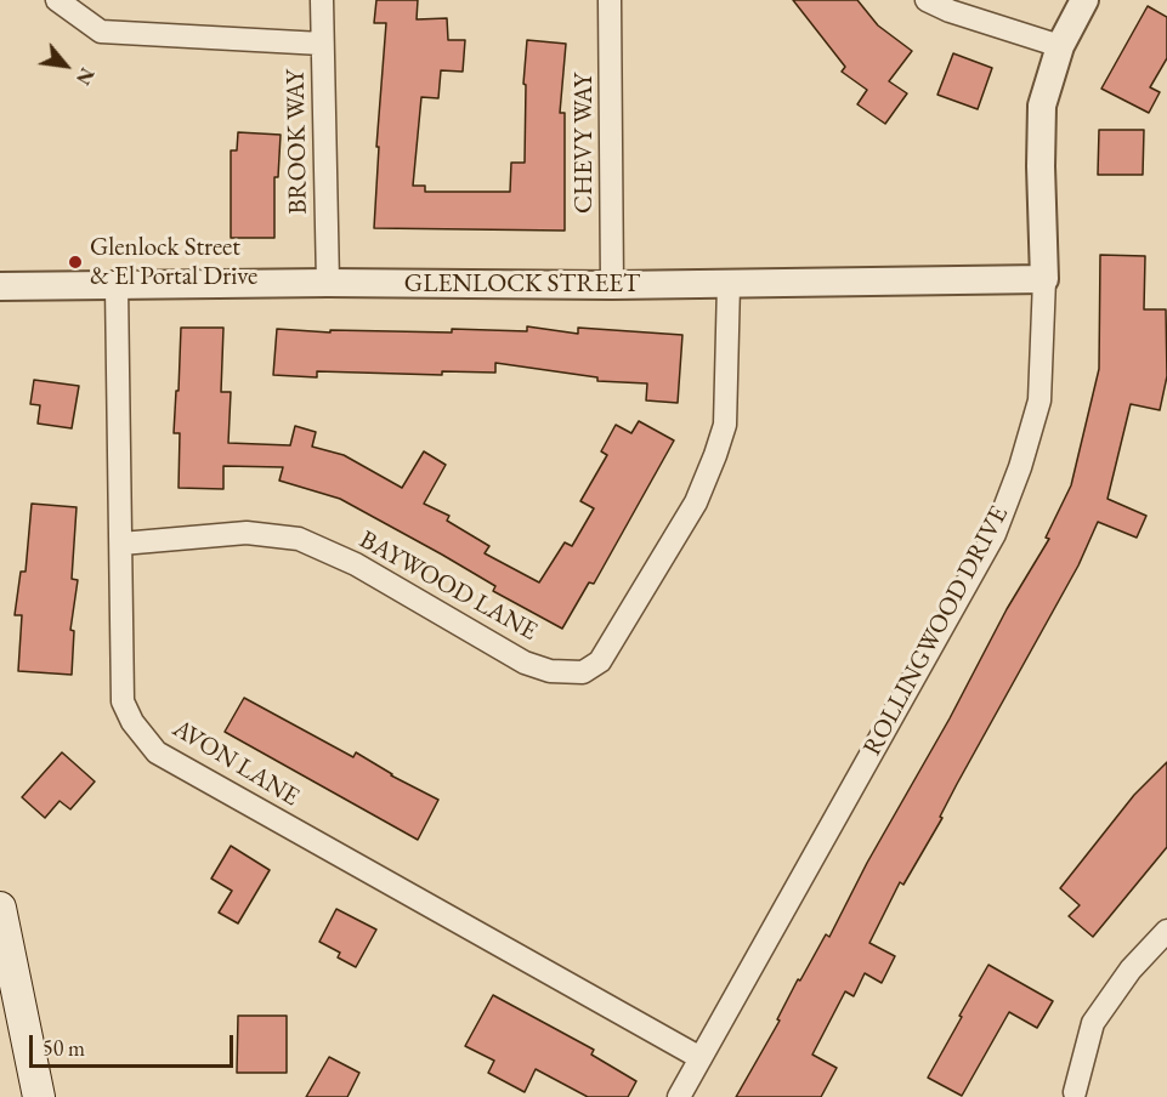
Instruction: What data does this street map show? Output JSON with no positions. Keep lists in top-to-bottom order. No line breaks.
{"streets":{"street":["BROOK WAY","CHEVY WAY","GLENLOCK STREET","BAYWOOD LANE","ROLLINGWOOD DRIVE","AVON LANE"]},"crossings":[["BROOK WAY","GLENLOCK STREET"],["CHEVY WAY","GLENLOCK STREET"],["GLENLOCK STREET","BAYWOOD LANE"],["GLENLOCK STREET","ROLLINGWOOD DRIVE"],["GLENLOCK STREET","AVON LANE"],["BAYWOOD LANE","AVON LANE"],["ROLLINGWOOD DRIVE","AVON LANE"]],"places":["Glenlock Street & El Portal Drive"],"scale_bar":"50 m","north":"bottom right"}
